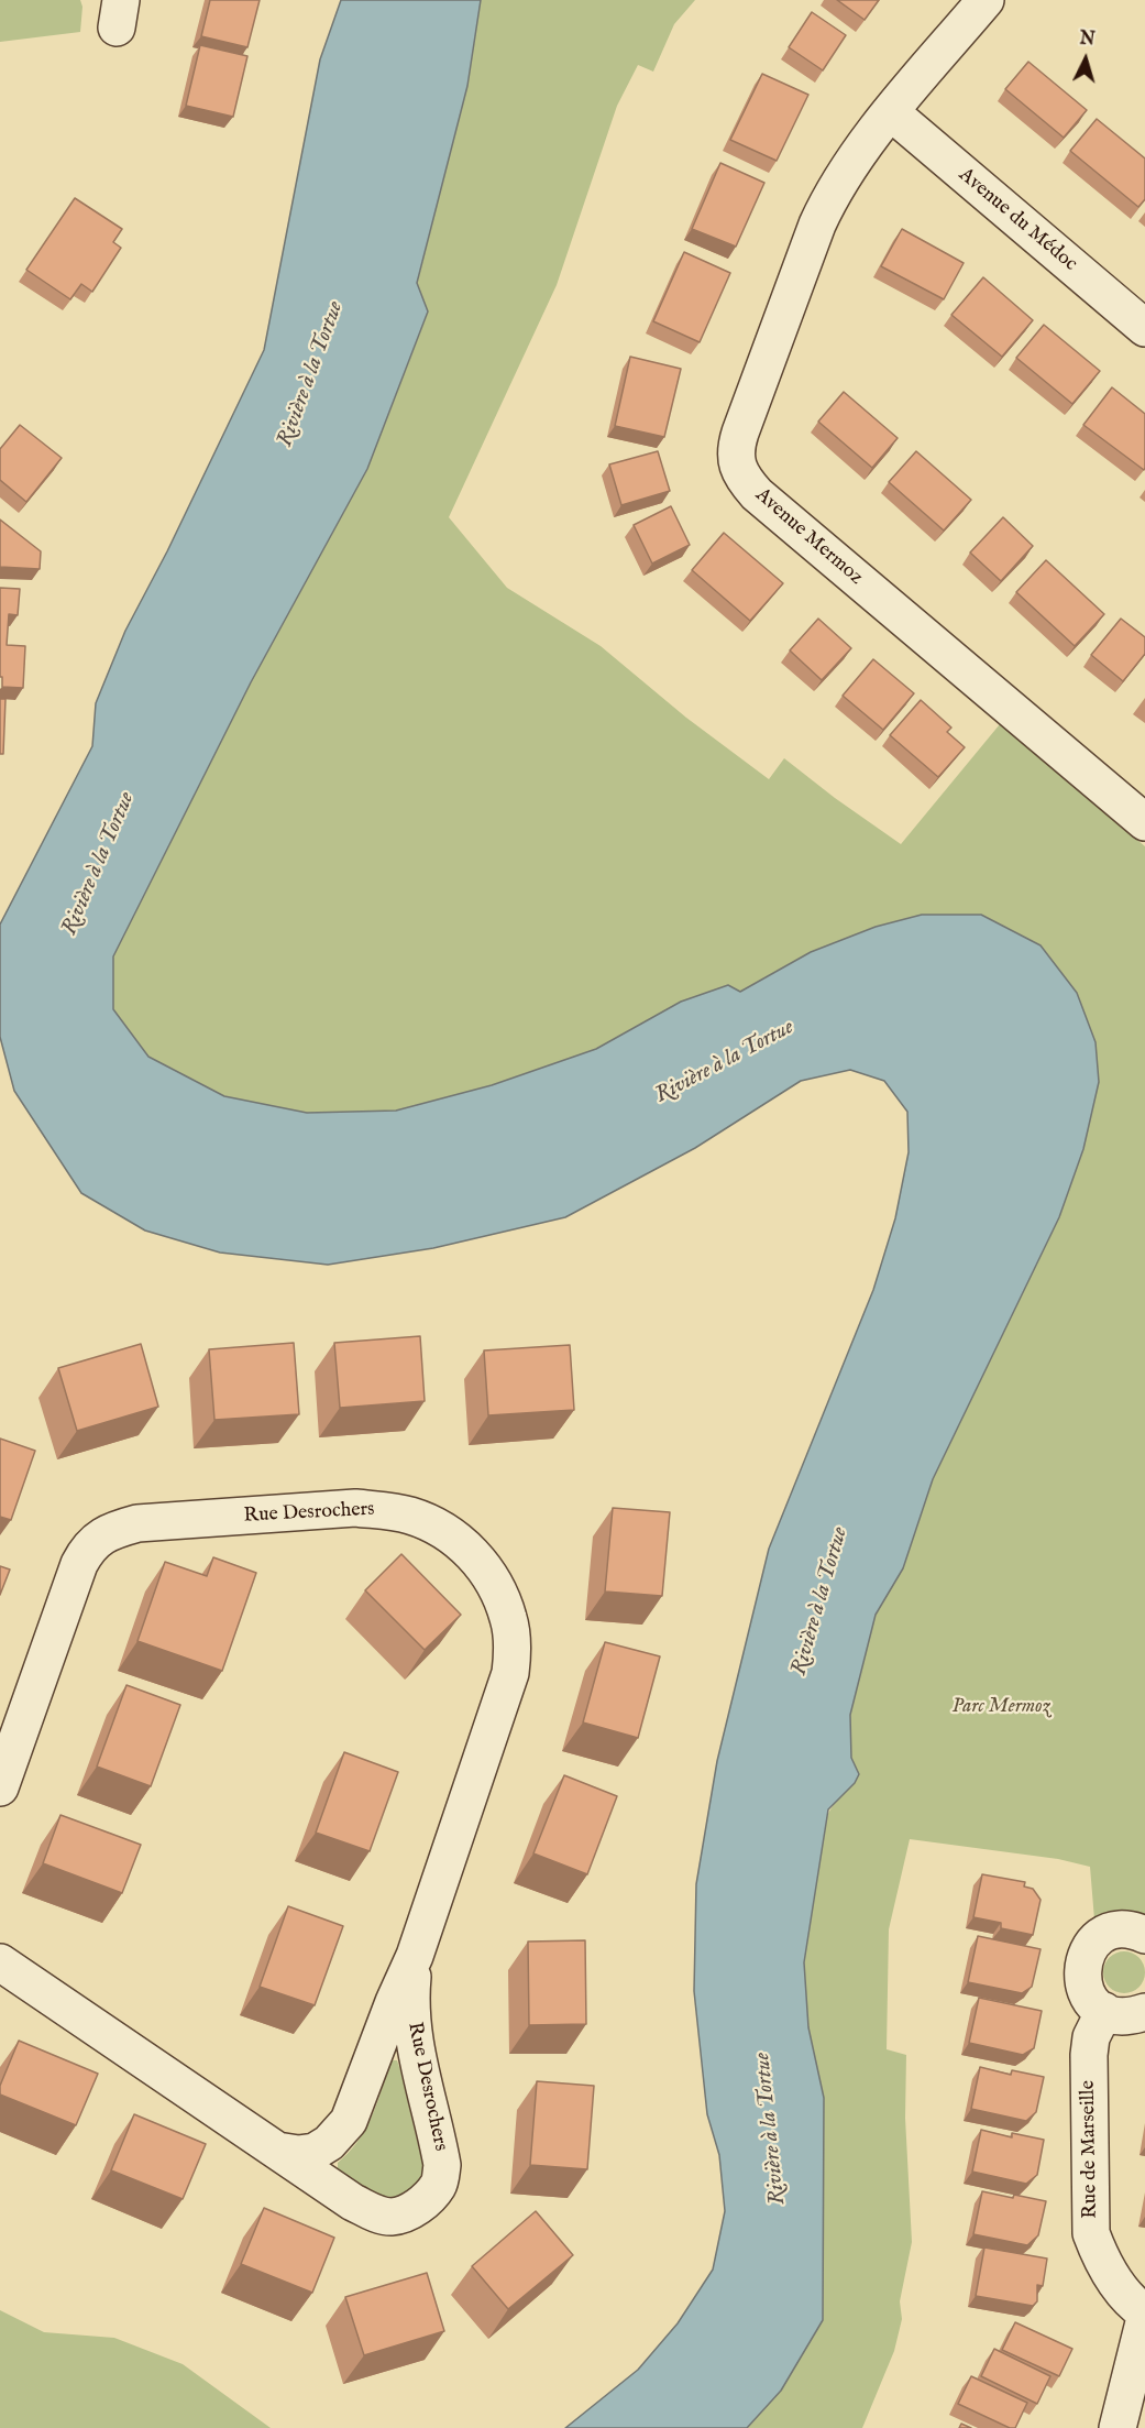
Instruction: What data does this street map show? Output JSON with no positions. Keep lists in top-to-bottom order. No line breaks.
{"streets":{"street":["Avenue du Médoc","Avenue Mermoz","Rue Desrochers","Rue de Marseille"]},"crossings":[["Avenue du Médoc","Avenue Mermoz"]],"water":["Rivière à la Tortue"],"parks":["Parc Mermoz"],"north":"top"}
